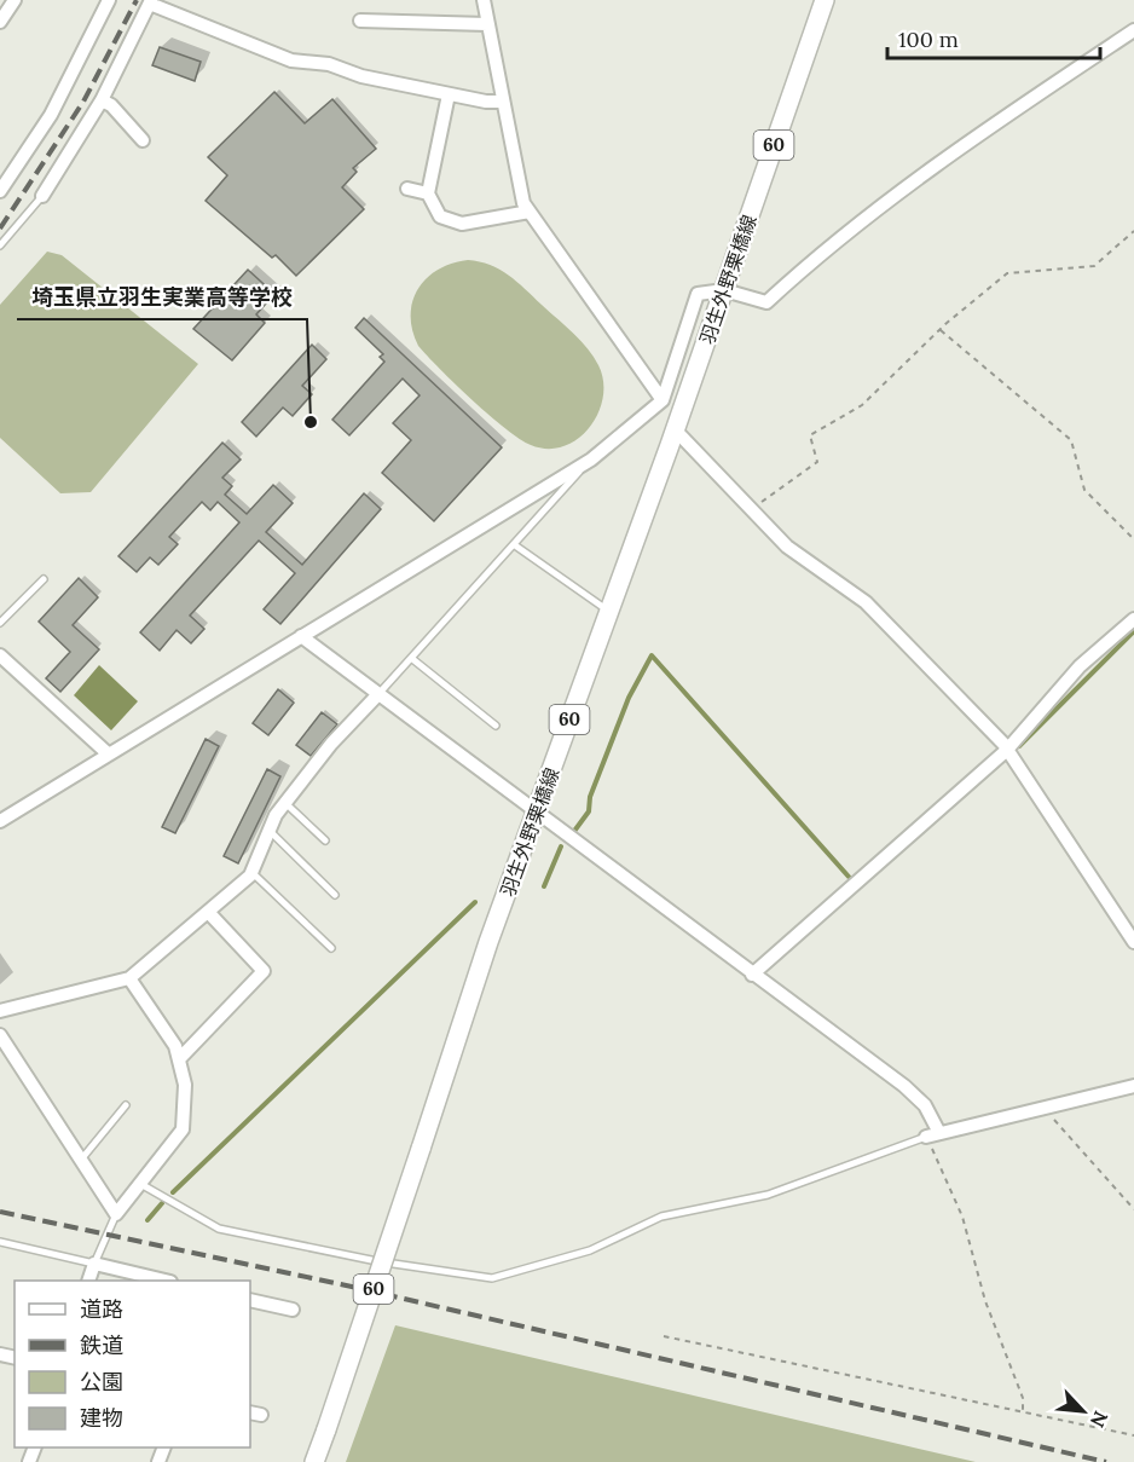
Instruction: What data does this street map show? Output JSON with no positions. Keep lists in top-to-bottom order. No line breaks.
{"streets":{"main road":["60","羽生外野栗橋線"]},"places":["埼玉県立羽生実業高等学校"],"legend":["道路","鉄道","公園","建物"],"scale_bar":"100 m","north":"bottom right"}
